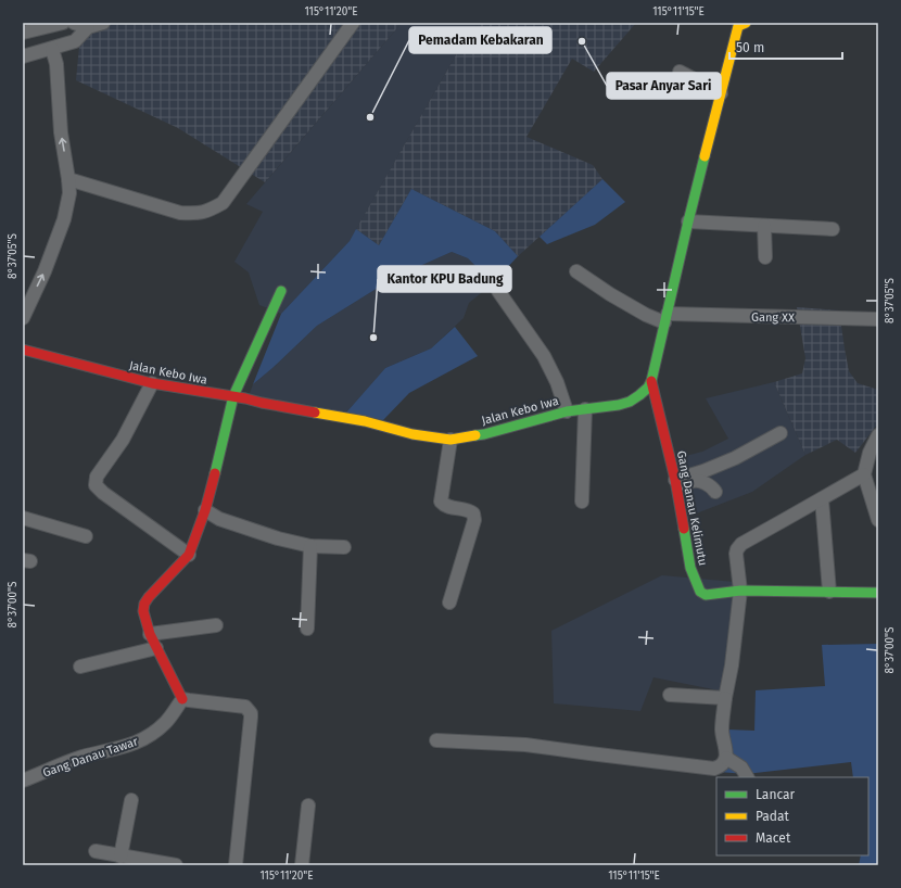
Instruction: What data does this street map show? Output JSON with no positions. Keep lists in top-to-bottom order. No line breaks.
{"streets":{"street":["Gang XX","Jalan Kebo Iwa","Gang Danau Kelimutu","Gang Danau Tawar"]},"crossings":[["Gang XX","Jalan Kebo Iwa"],["Jalan Kebo Iwa","Gang Danau Kelimutu"]],"places":["Pasar Anyar Sari","Pemadam Kebakaran","Kantor KPU Badung"],"legend":["Lancar","Padat","Macet"],"scale_bar":"50 m","coordinates":["115°11'20\"E","115°11'15\"E","8°37'05\"S","8°37'00\"S"]}
